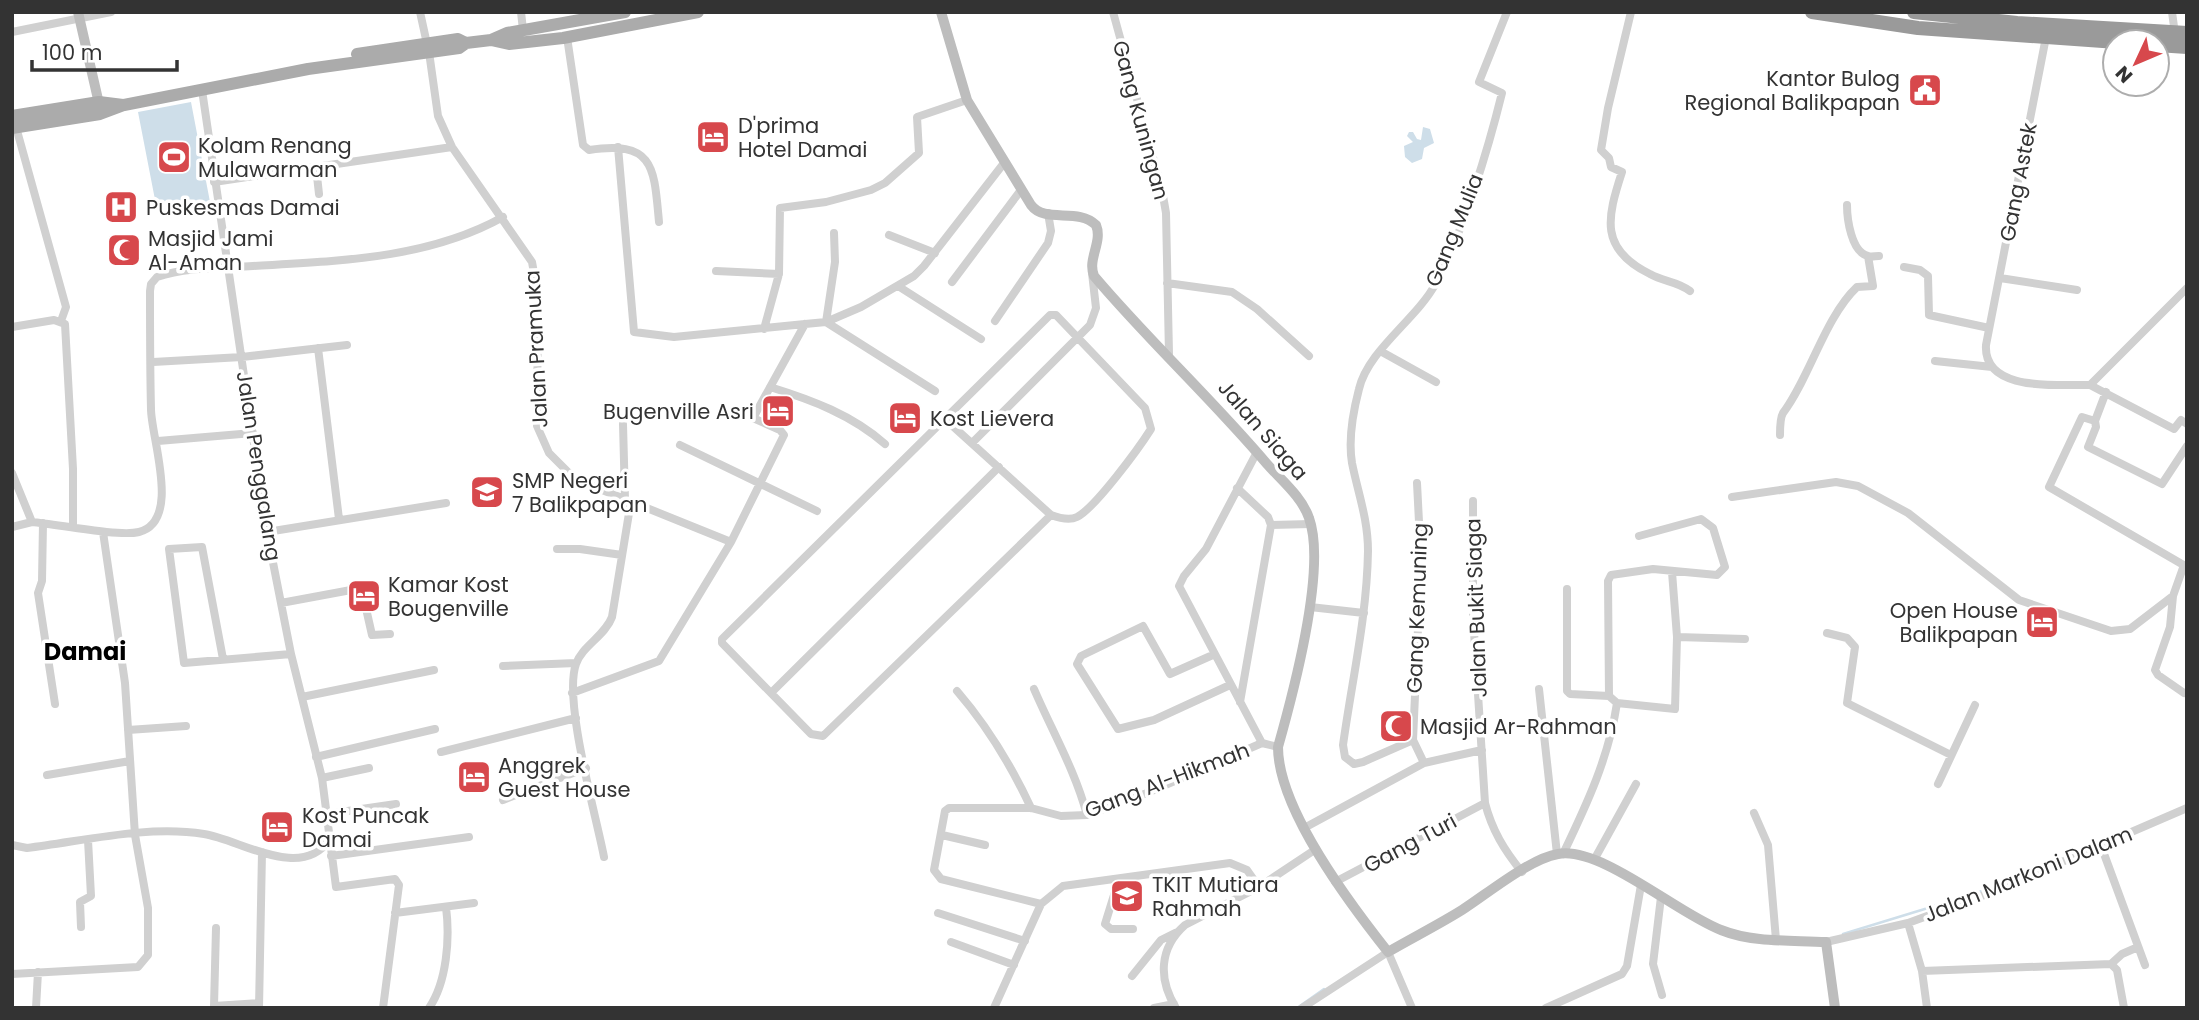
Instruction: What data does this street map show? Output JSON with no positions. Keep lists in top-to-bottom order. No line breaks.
{"streets":{"street":["Gang Kuningan","Gang Astek","Gang Mulia","Jalan Pramuka","Jalan Siaga","Jalan Penggalang","Gang Kemuning","Jalan Bukit Siaga","Gang Al-Hikmah","Gang Turi","Jalan Markoni Dalam"]},"crossings":[["Gang Kuningan","Jalan Siaga"],["Gang Mulia","Gang Kemuning"],["Jalan Siaga","Gang Turi"],["Jalan Bukit Siaga","Gang Turi"]],"districts":["Damai"],"places":{"public building":["Kantor Bulog Regional Balikpapan"],"hotel":["D'prima Hotel Damai","Bugenville Asri","Kost Lievera","Kamar Kost Bougenville","Open House Balikpapan","Anggrek Guest House","Kost Puncak Damai"],"sports":["Kolam Renang Mulawarman"],"hospital":["Puskesmas Damai"],"mosque":["Masjid Jami Al-Aman","Masjid Ar-Rahman"],"school or university":["SMP Negeri 7 Balikpapan","TKIT Mutiara Rahmah"]},"scale_bar":"100 m","north":"bottom left"}
